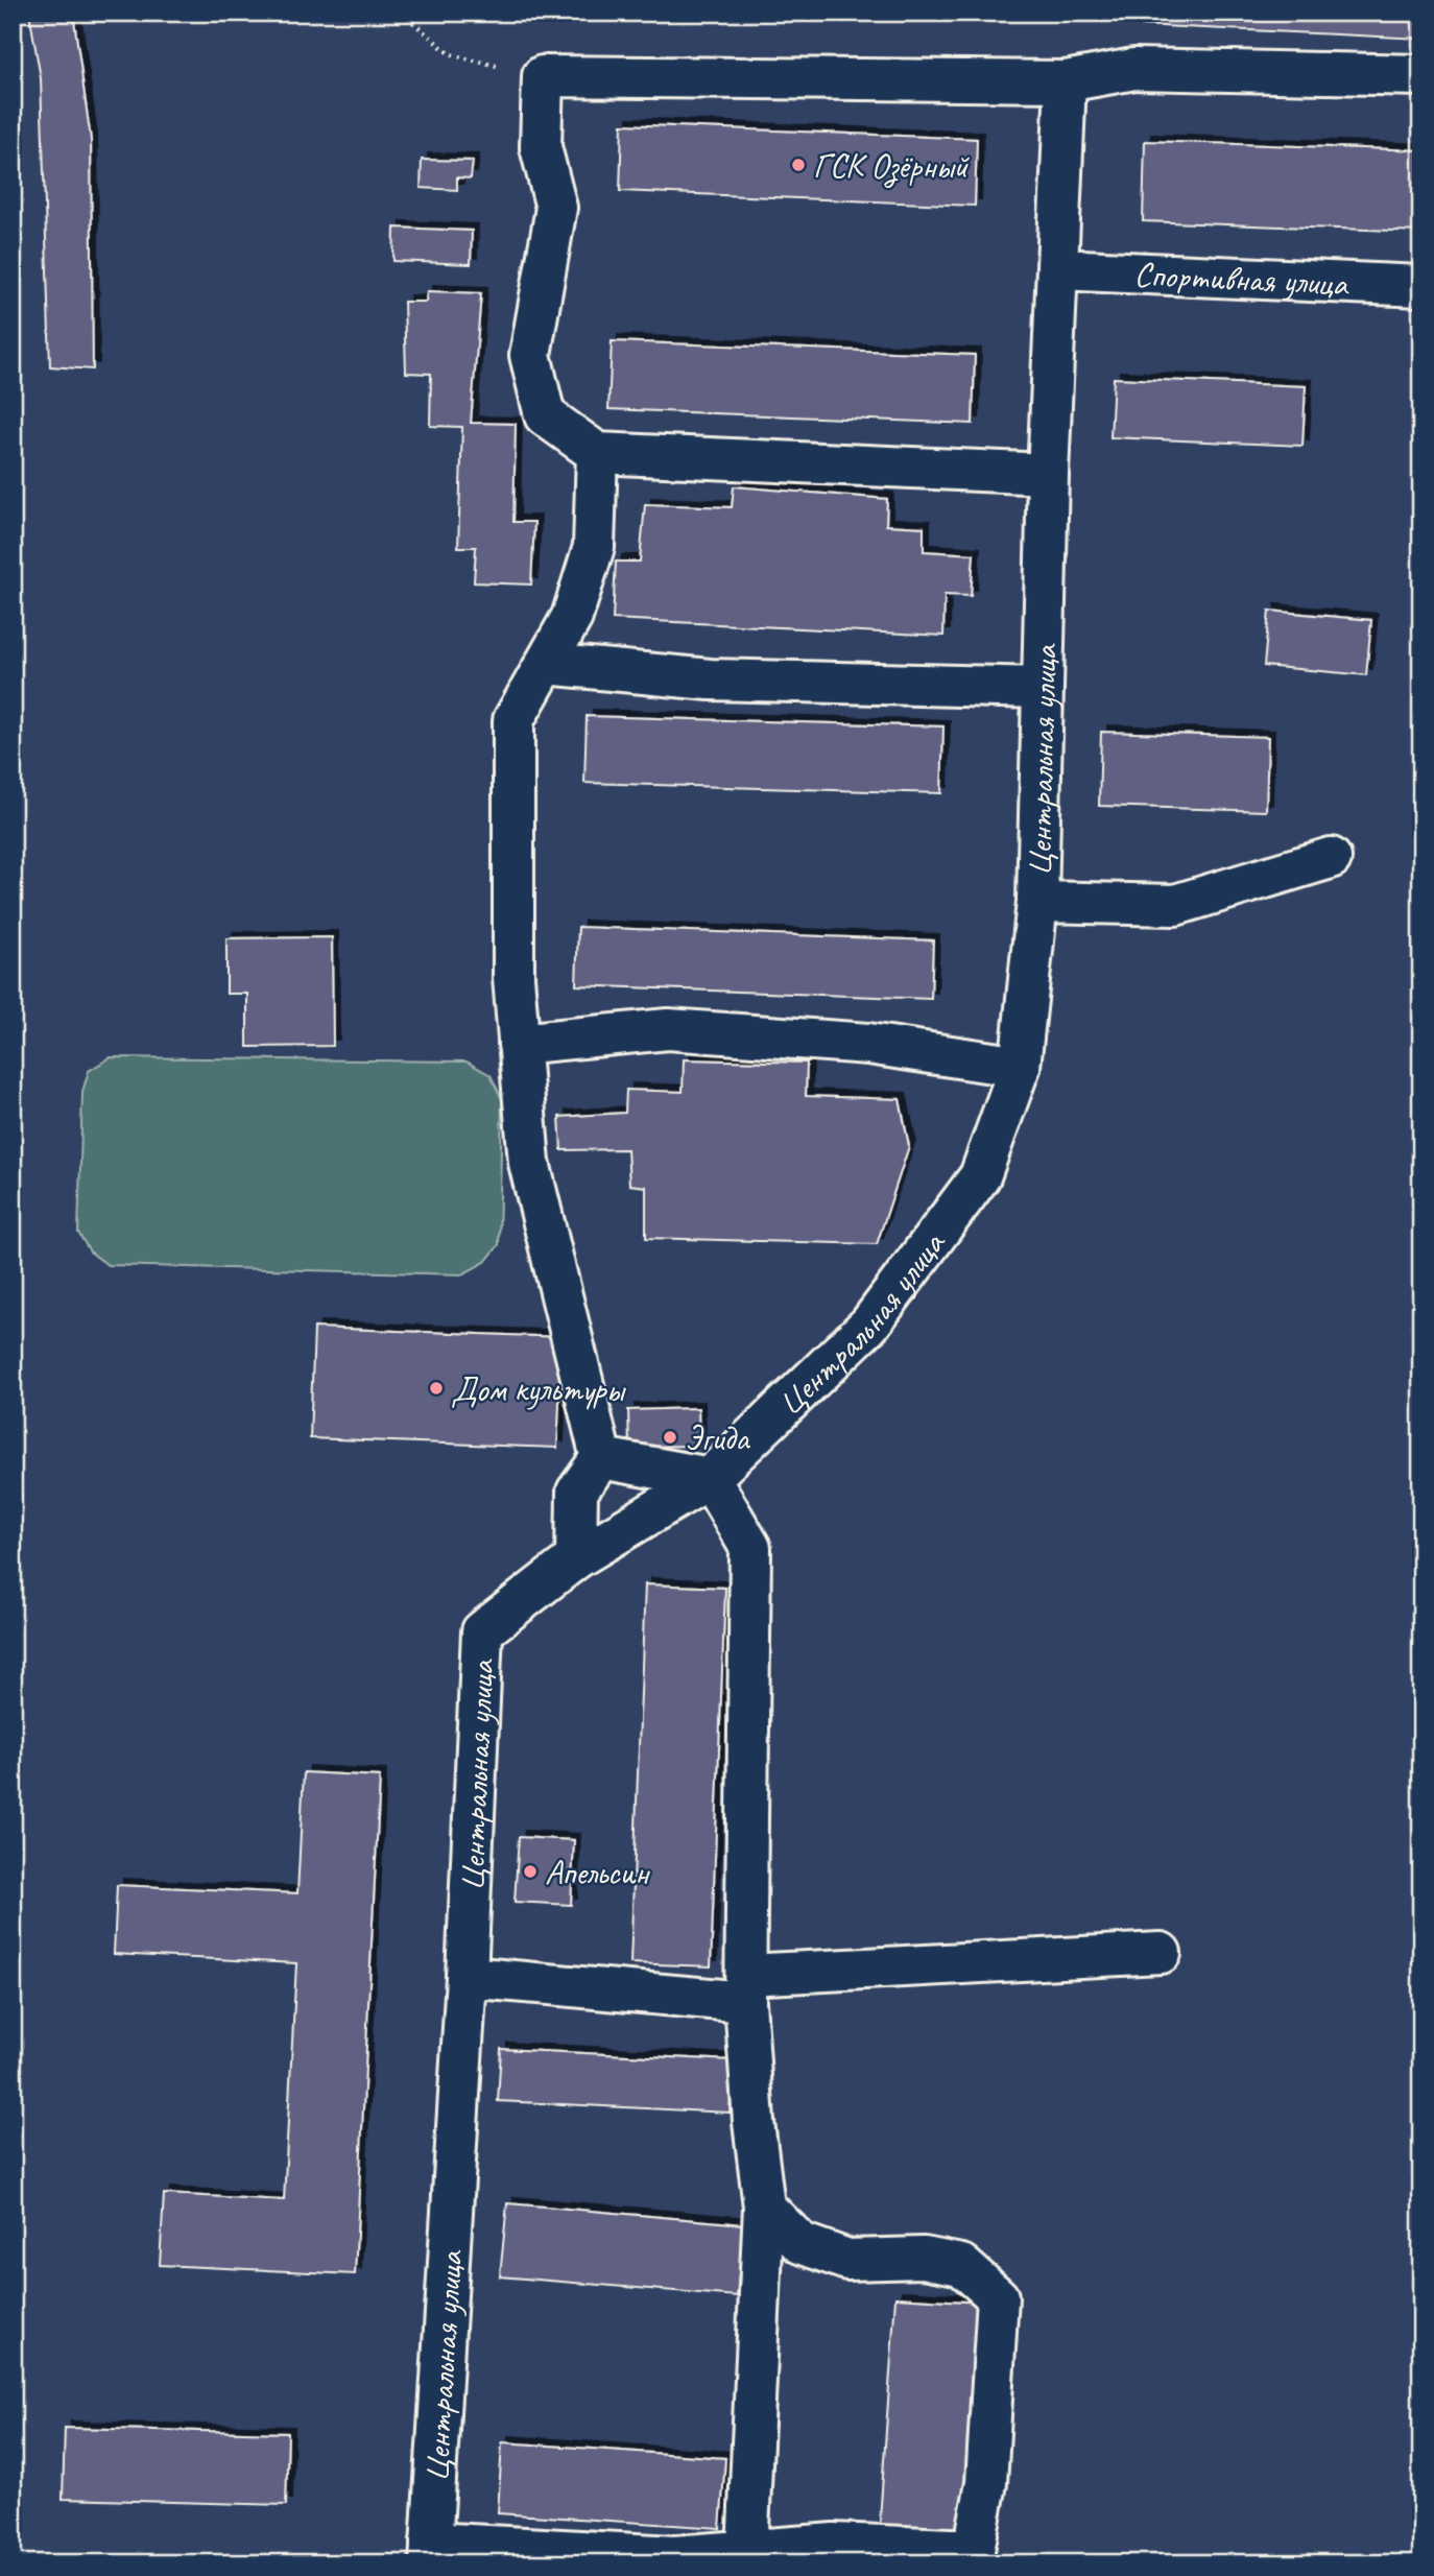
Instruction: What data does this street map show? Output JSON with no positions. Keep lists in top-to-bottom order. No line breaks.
{"streets":{"street":["Спортивная улица","Центральная улица"]},"crossings":[["Спортивная улица","Центральная улица"]],"places":["ГСК Озёрный","Дом культуры","Эгида","Апельсин"]}
